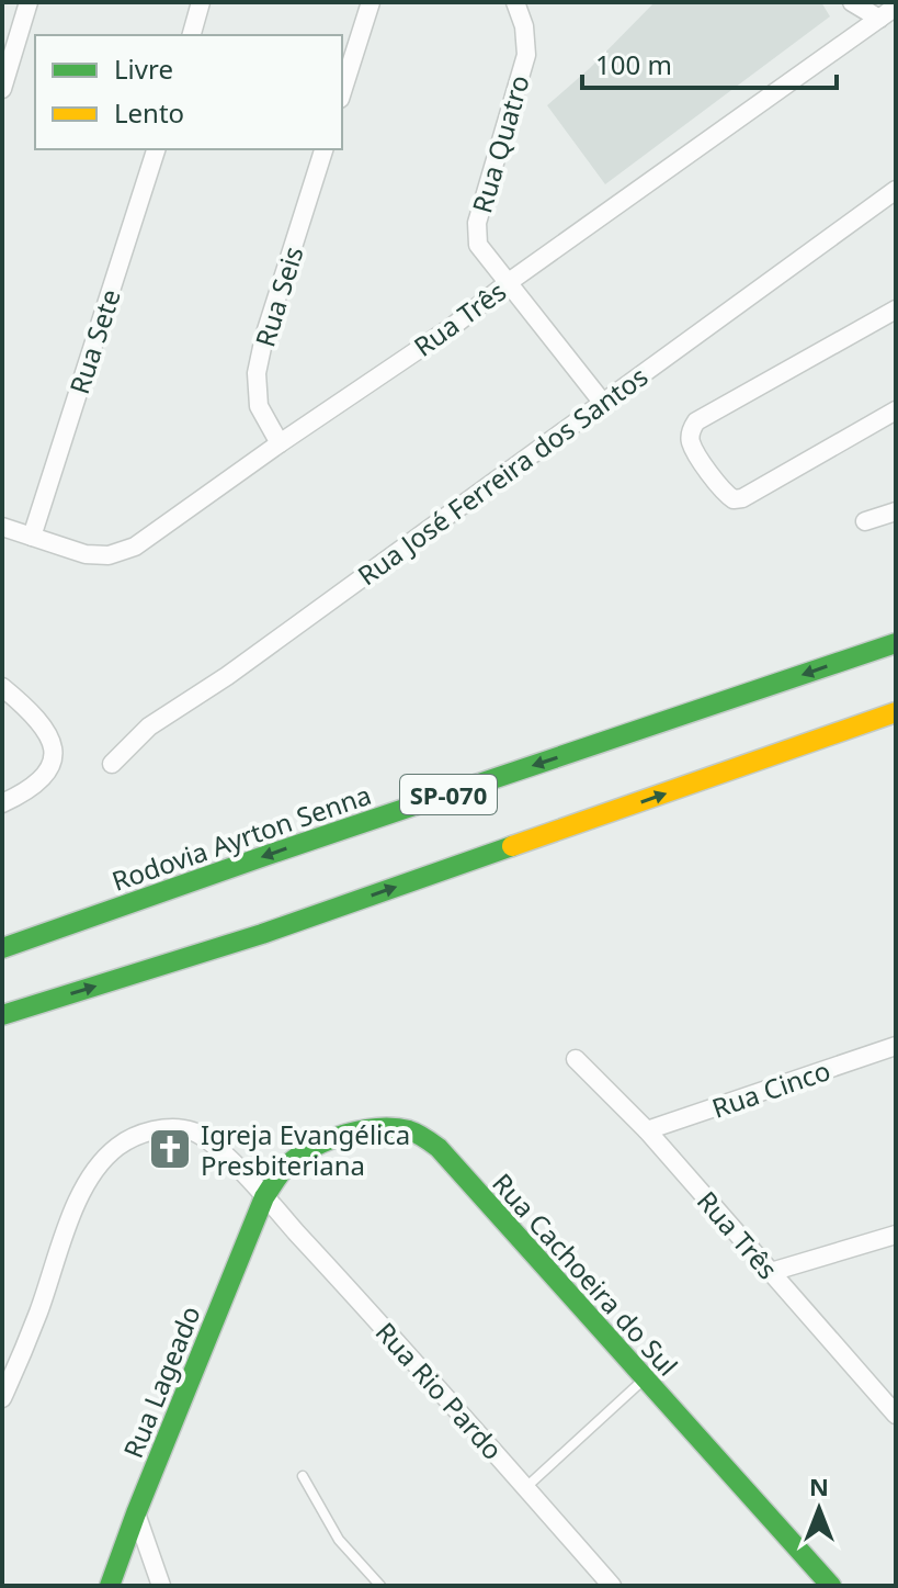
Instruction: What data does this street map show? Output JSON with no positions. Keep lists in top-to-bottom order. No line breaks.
{"streets":{"main road":["SP-070","Rodovia Ayrton Senna","Rua Cachoeira do Sul","Rua Lageado"],"street":["Rua Quatro","Rua Seis","Rua Três","Rua Sete","Rua José Ferreira dos Santos","Rua Cinco","Rua Rio Pardo"]},"crossings":[["Rua Quatro","Rua Três"],["Rua Quatro","Rua José Ferreira dos Santos"],["Rua Seis","Rua Três"],["Rua Três","Rua Sete"],["Rua Três","Rua Cinco"],["Rua Cachoeira do Sul","Rua Lageado"],["Rua Cachoeira do Sul","Rua Rio Pardo"],["Rua Lageado","Rua Rio Pardo"]],"places":{"church":["Igreja Evangélica Presbiteriana"]},"legend":["Livre","Lento"],"scale_bar":"100 m","north":"top"}
